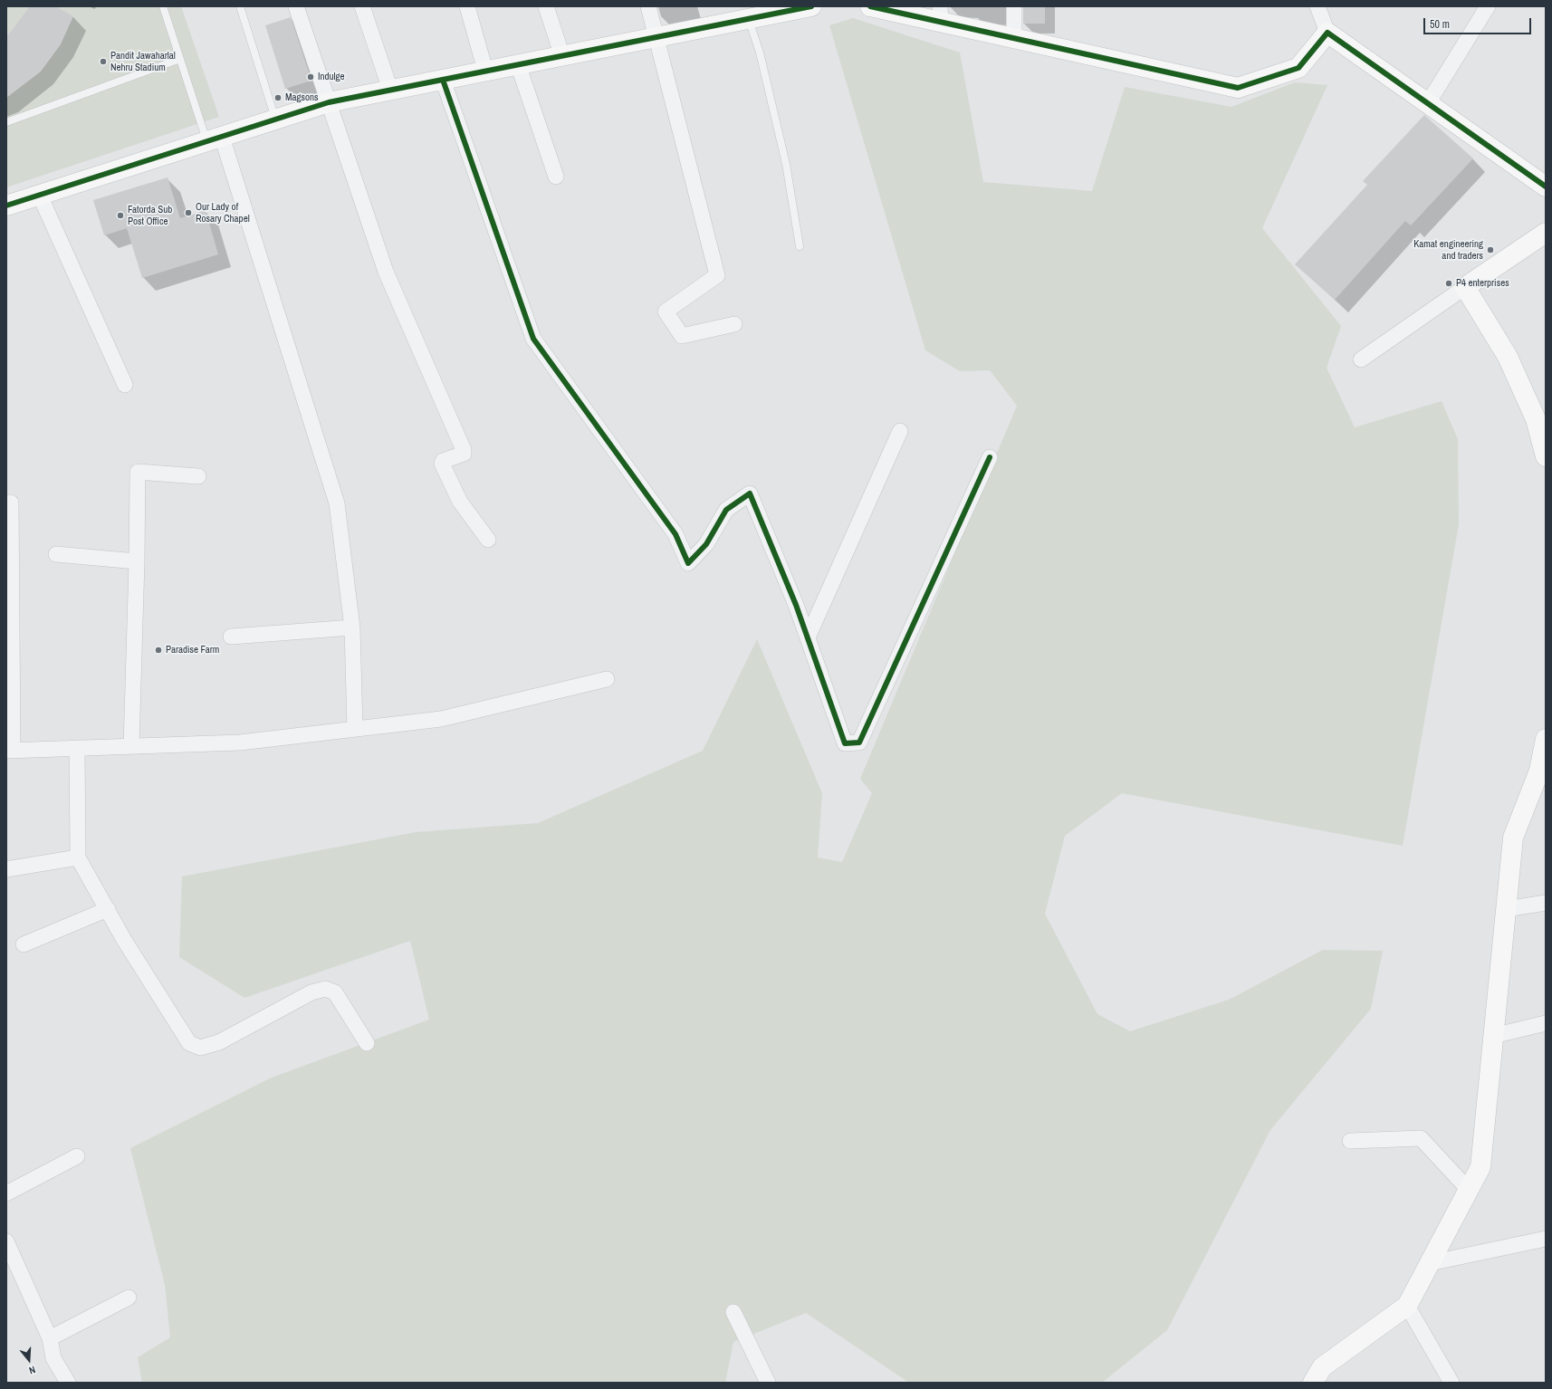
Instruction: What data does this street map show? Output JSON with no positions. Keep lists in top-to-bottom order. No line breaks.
{"places":["Pandit Jawaharlal Nehru Stadium","Indulge","Magsons","Our Lady of Rosary Chapel","Fatorda Sub Post Office","Kamat engineering and traders","P4 enterprises","Paradise Farm"],"scale_bar":"50 m","north":"bottom"}
